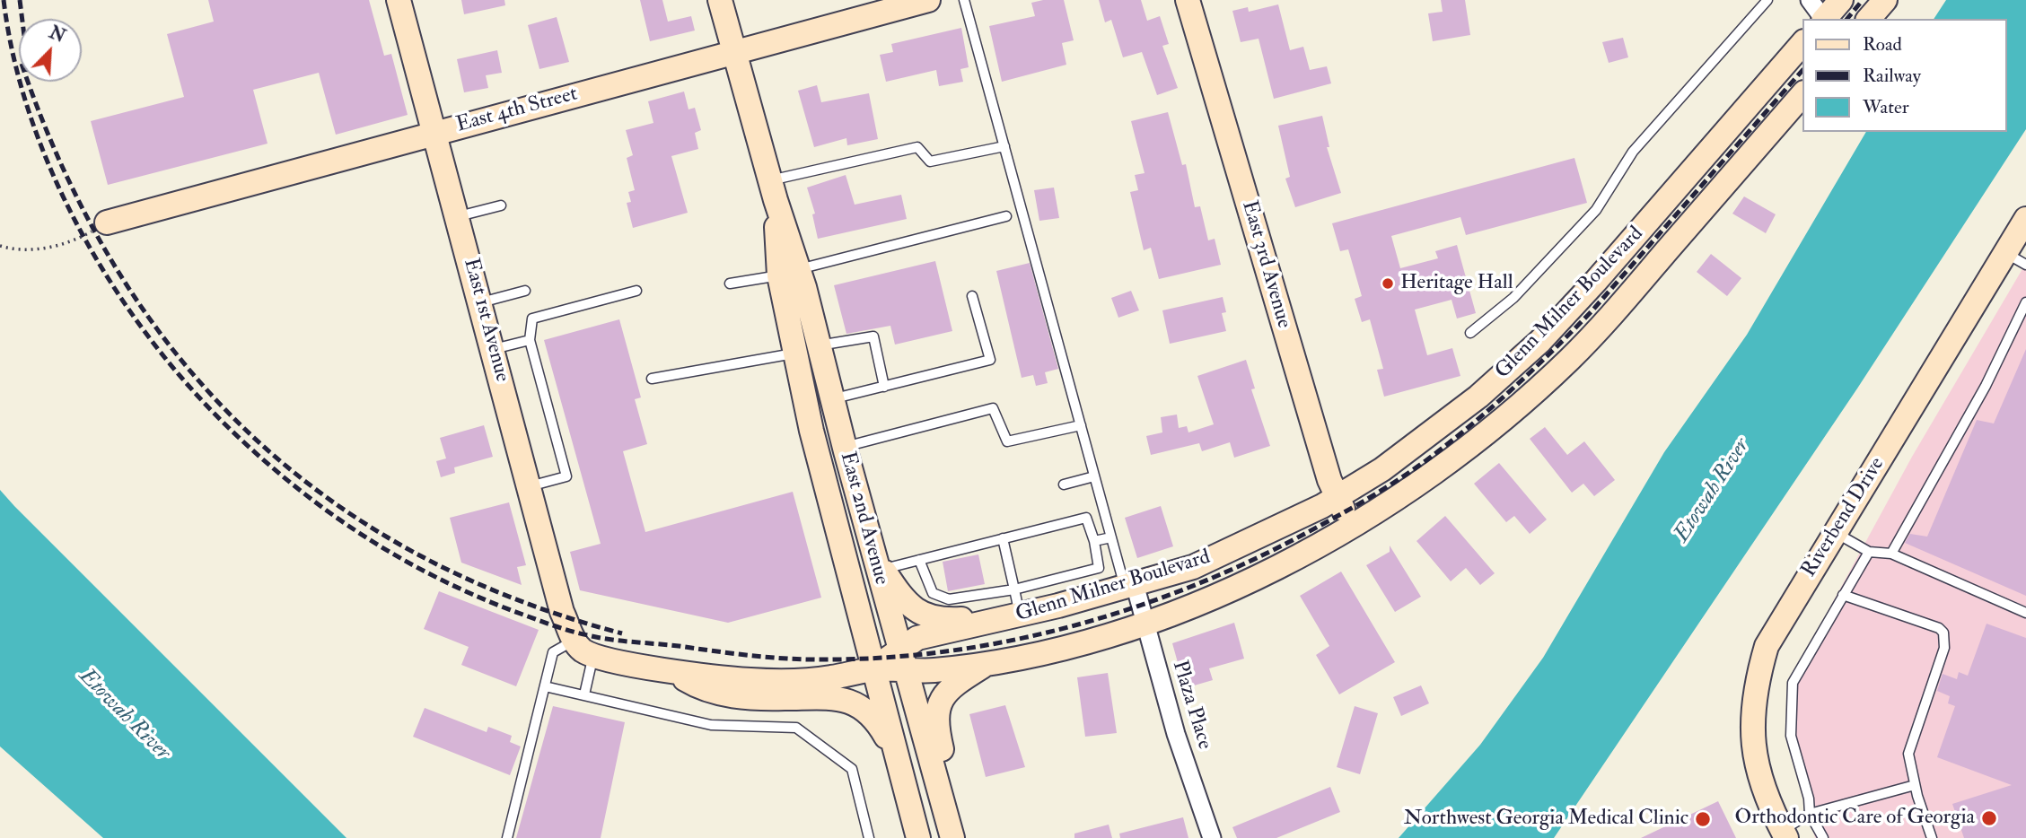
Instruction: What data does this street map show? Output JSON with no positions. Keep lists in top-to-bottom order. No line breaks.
{"streets":{"street":["East 4th Street","East 3rd Avenue","Glenn Milner Boulevard","East 1st Avenue","Riverbend Drive","East 2nd Avenue","Plaza Place"]},"crossings":[["East 4th Street","East 1st Avenue"],["East 4th Street","East 2nd Avenue"],["East 3rd Avenue","Glenn Milner Boulevard"],["Glenn Milner Boulevard","East 1st Avenue"],["Glenn Milner Boulevard","East 2nd Avenue"],["Glenn Milner Boulevard","Plaza Place"]],"water":["Etowah River"],"places":["Heritage Hall","Orthodontic Care of Georgia","Northwest Georgia Medical Clinic"],"legend":["Road","Railway","Water"],"north":"top right"}
